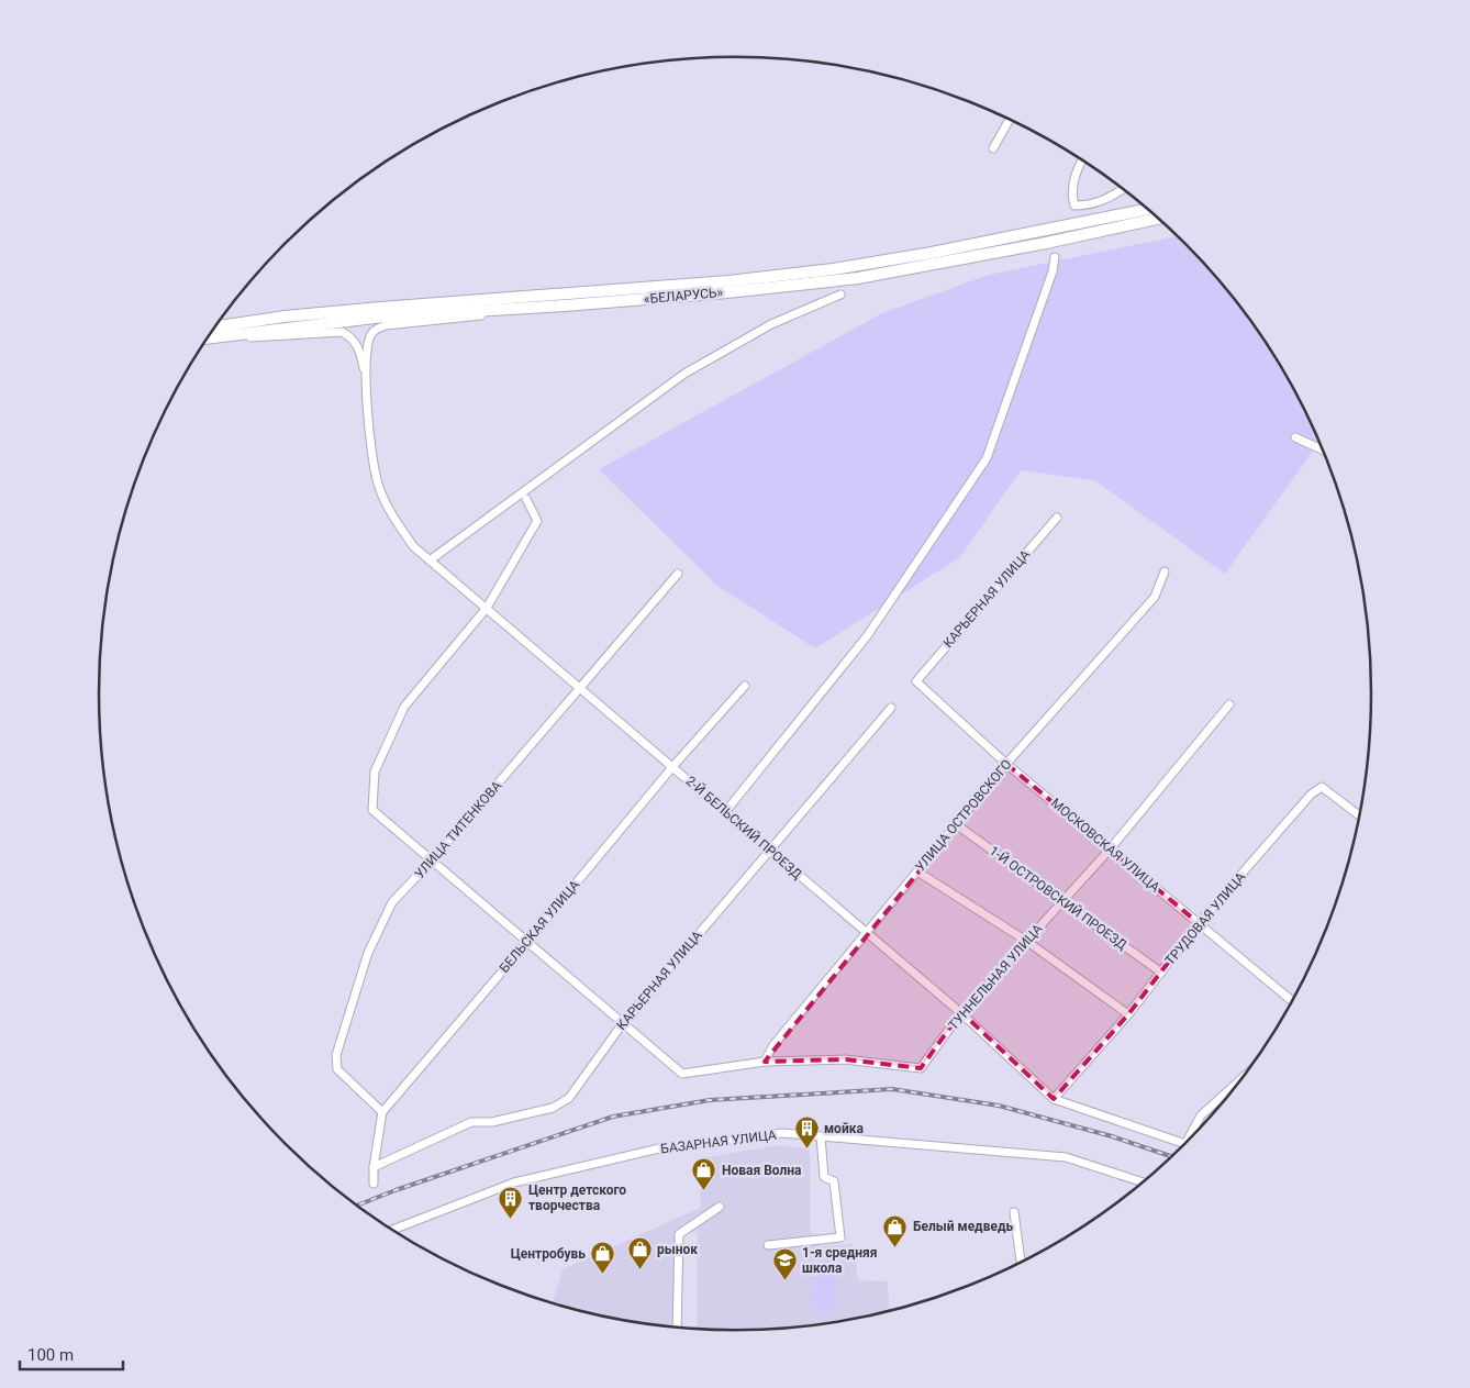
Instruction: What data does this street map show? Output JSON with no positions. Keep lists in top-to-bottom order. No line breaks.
{"streets":{"highway":["«БЕЛАРУСЬ»"],"street":["КАРЬЕРНАЯ УЛИЦА","УЛИЦА ОСТРОВСКОГО","2-Й БЕЛЬСКИЙ ПРОЕЗД","УЛИЦА ТИТЕНКОВА","МОСКОВСКАЯ УЛИЦА","1-Й ОСТРОВСКИЙ ПРОЕЗД","ТРУДОВАЯ УЛИЦА","БЕЛЬСКАЯ УЛИЦА","ТУННЕЛЬНАЯ УЛИЦА","БАЗАРНАЯ УЛИЦА"]},"crossings":[["КАРЬЕРНАЯ УЛИЦА","2-Й БЕЛЬСКИЙ ПРОЕЗД"],["КАРЬЕРНАЯ УЛИЦА","МОСКОВСКАЯ УЛИЦА"],["КАРЬЕРНАЯ УЛИЦА","ТУННЕЛЬНАЯ УЛИЦА"],["УЛИЦА ОСТРОВСКОГО","2-Й БЕЛЬСКИЙ ПРОЕЗД"],["УЛИЦА ОСТРОВСКОГО","МОСКОВСКАЯ УЛИЦА"],["УЛИЦА ОСТРОВСКОГО","1-Й ОСТРОВСКИЙ ПРОЕЗД"],["УЛИЦА ОСТРОВСКОГО","ТУННЕЛЬНАЯ УЛИЦА"],["2-Й БЕЛЬСКИЙ ПРОЕЗД","УЛИЦА ТИТЕНКОВА"],["2-Й БЕЛЬСКИЙ ПРОЕЗД","ТРУДОВАЯ УЛИЦА"],["2-Й БЕЛЬСКИЙ ПРОЕЗД","БЕЛЬСКАЯ УЛИЦА"],["2-Й БЕЛЬСКИЙ ПРОЕЗД","ТУННЕЛЬНАЯ УЛИЦА"],["УЛИЦА ТИТЕНКОВА","БЕЛЬСКАЯ УЛИЦА"],["МОСКОВСКАЯ УЛИЦА","ТРУДОВАЯ УЛИЦА"],["МОСКОВСКАЯ УЛИЦА","ТУННЕЛЬНАЯ УЛИЦА"],["1-Й ОСТРОВСКИЙ ПРОЕЗД","ТРУДОВАЯ УЛИЦА"],["1-Й ОСТРОВСКИЙ ПРОЕЗД","ТУННЕЛЬНАЯ УЛИЦА"]],"places":{"building":["мойка","Центр детского творчества"],"shop":["Новая Волна","Белый медведь","рынок","Центробувь"],"school or university":["1-я средняя школа"]},"scale_bar":"100 m"}
